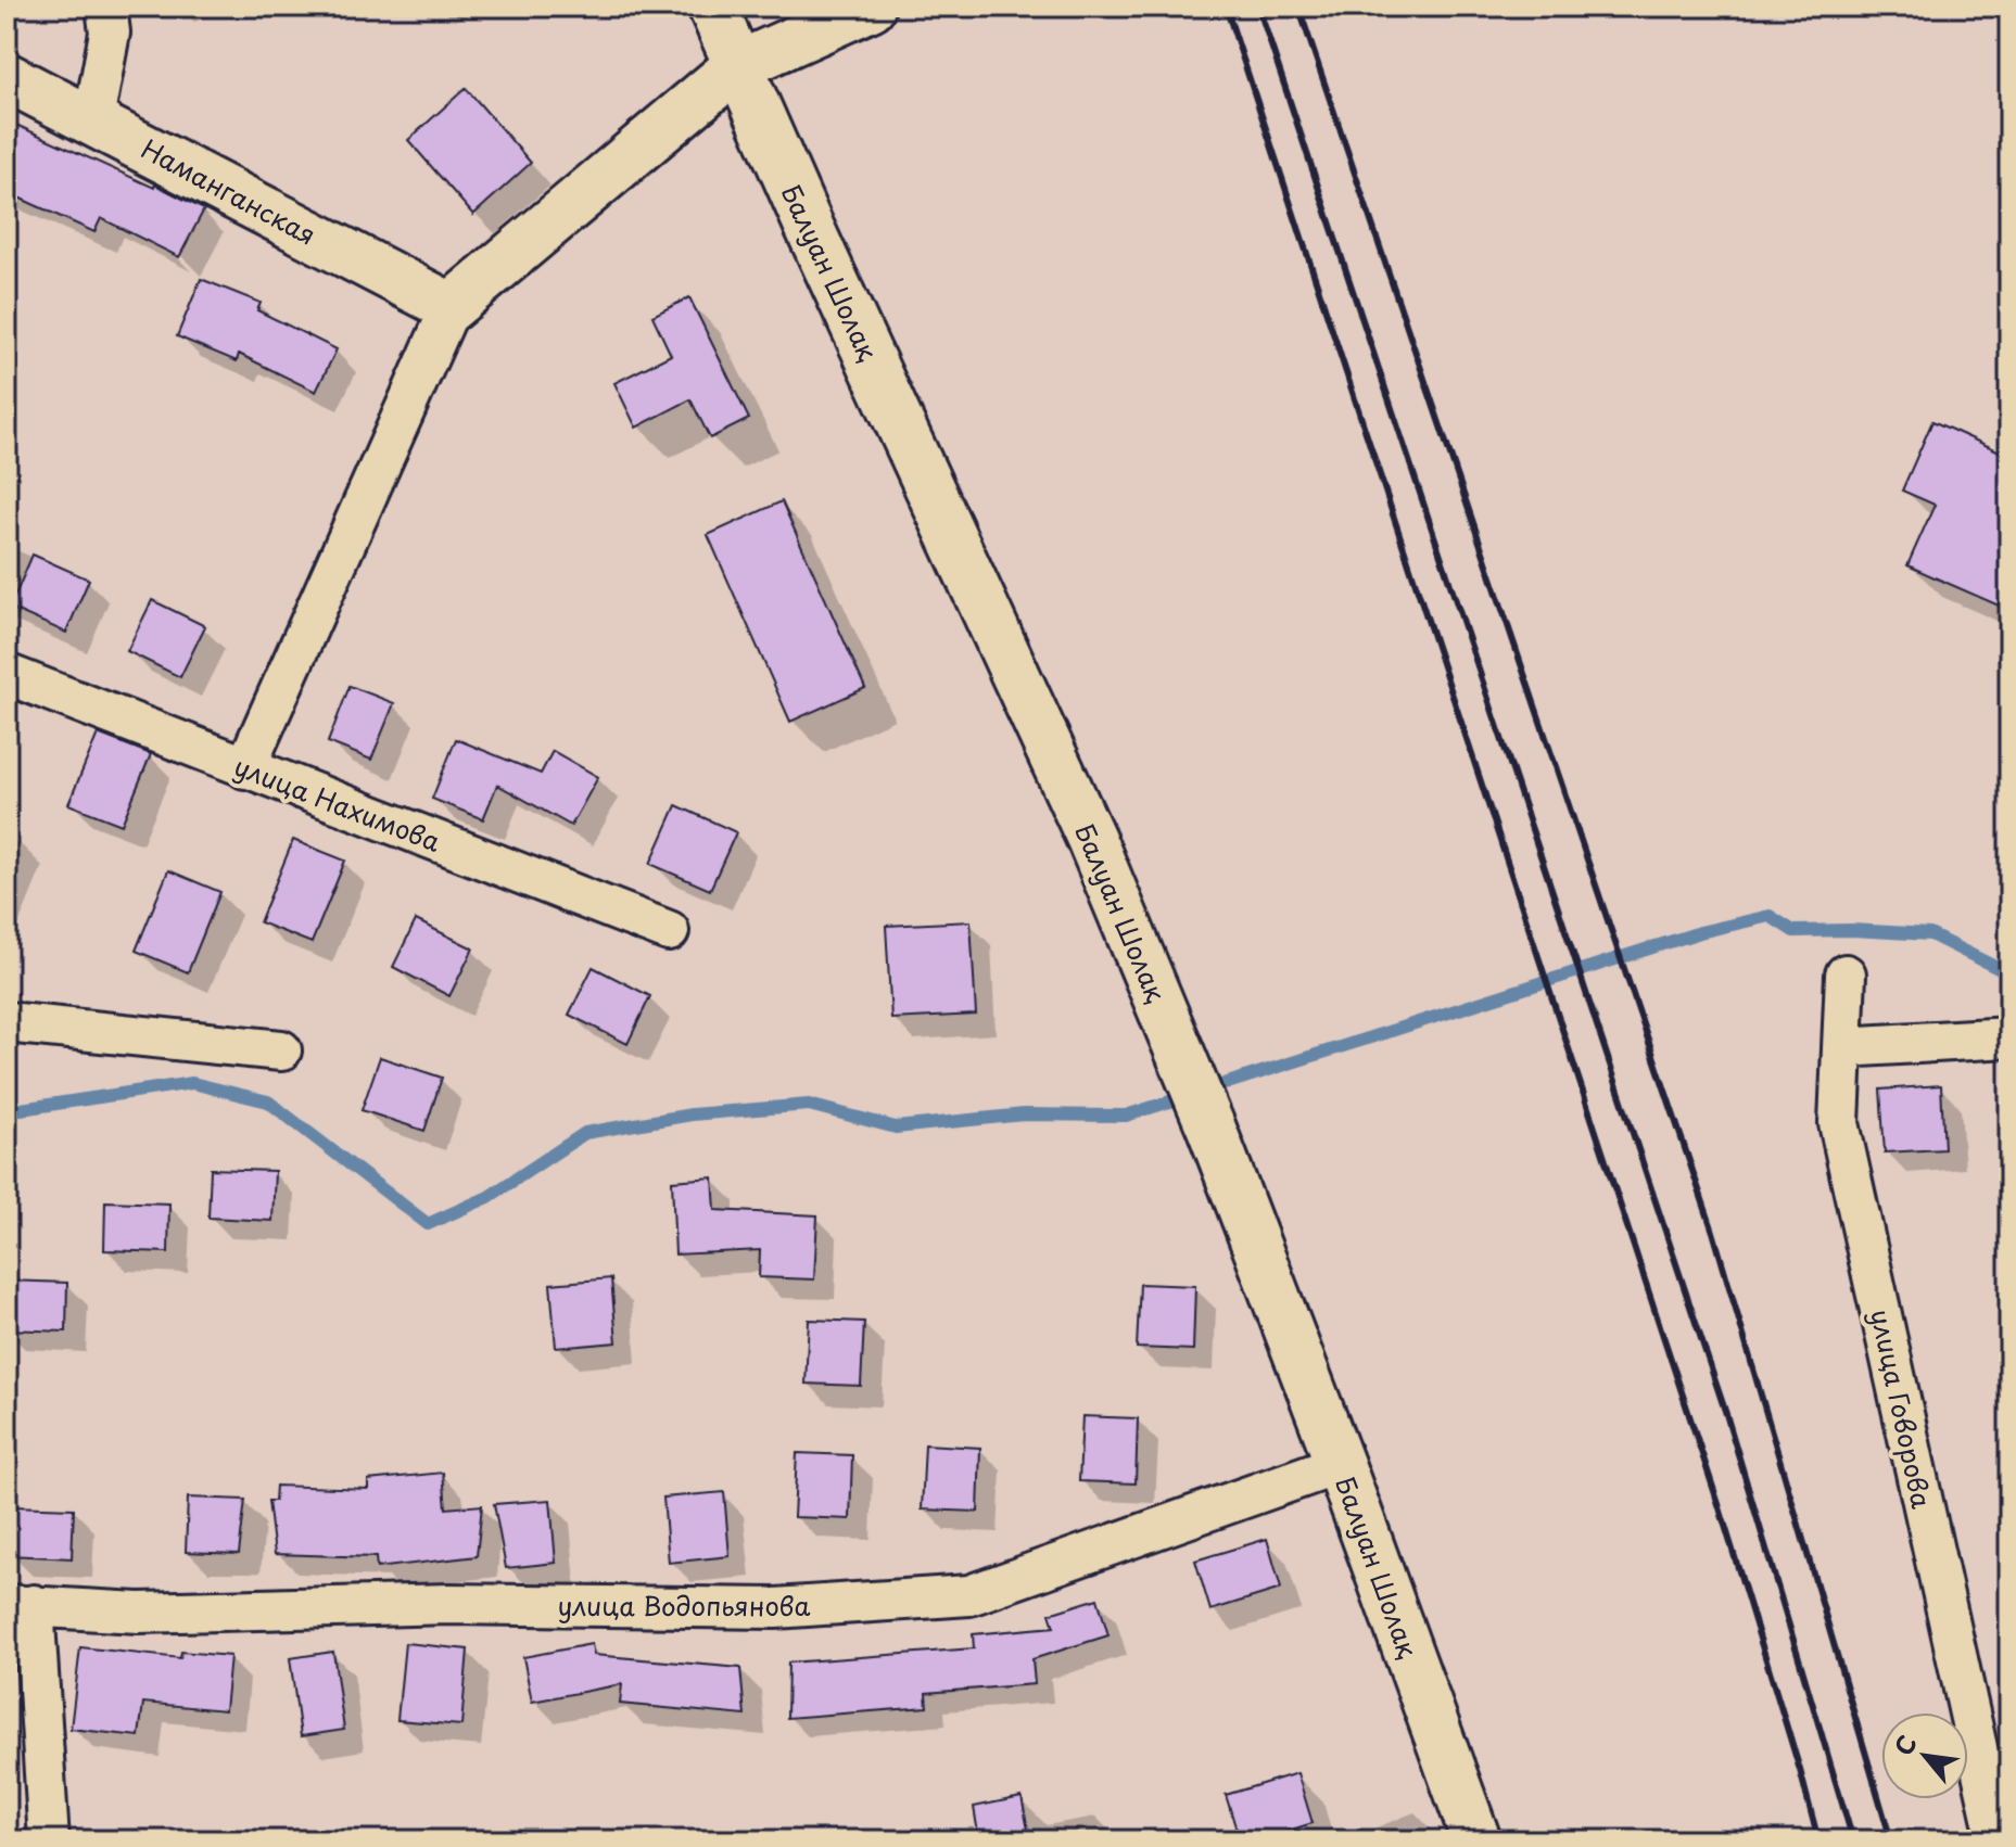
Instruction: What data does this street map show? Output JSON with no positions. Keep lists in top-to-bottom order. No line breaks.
{"streets":{"main road":["Наманганская","Балуан Шолақ"],"street":["улица Нахимова","улица Говорова","улица Водопьянова"]},"crossings":[["Балуан Шолақ","улица Водопьянова"]],"north":"top left"}
